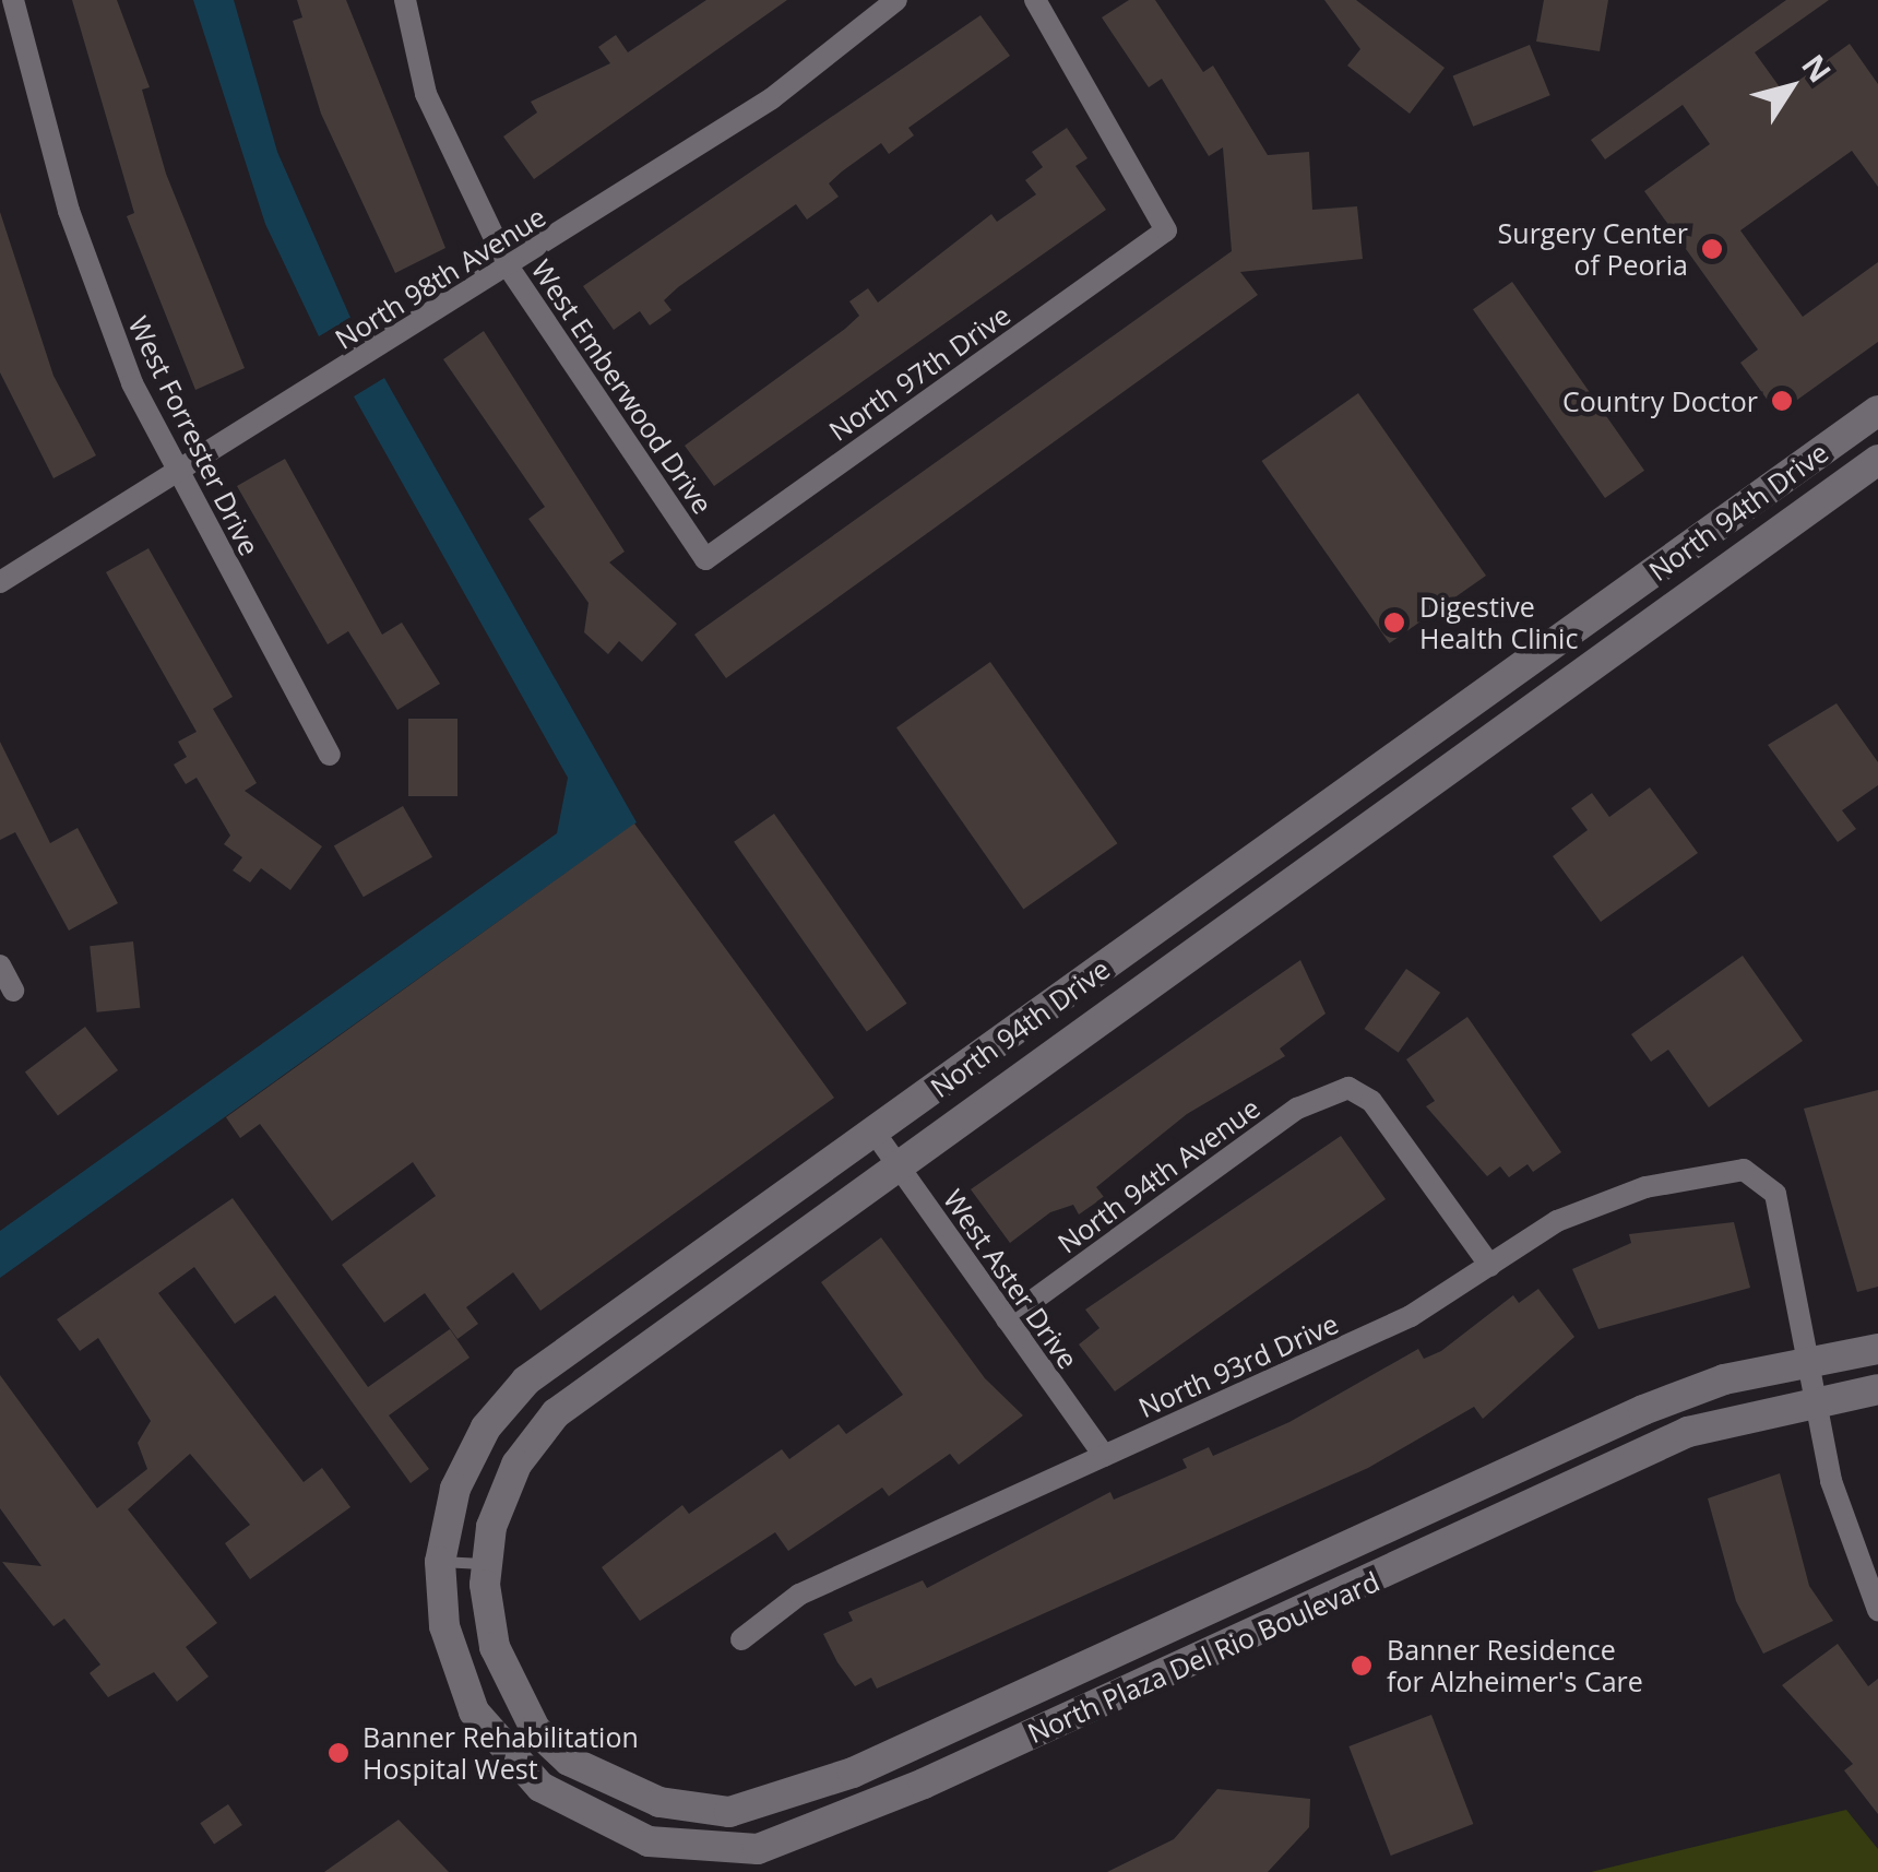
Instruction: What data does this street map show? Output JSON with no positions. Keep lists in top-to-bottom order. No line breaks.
{"streets":{"street":["North 98th Avenue","North 97th Drive","West Emberwood Drive","West Forrester Drive","North 94th Drive","North 94th Avenue","West Aster Drive","North 93rd Drive","North Plaza Del Rio Boulevard"]},"crossings":[["North 98th Avenue","West Emberwood Drive"],["North 98th Avenue","West Forrester Drive"],["North 97th Drive","West Emberwood Drive"],["North 94th Drive","West Aster Drive"],["North 94th Drive","North Plaza Del Rio Boulevard"],["North 94th Avenue","West Aster Drive"],["North 94th Avenue","North 93rd Drive"],["West Aster Drive","North 93rd Drive"],["North 93rd Drive","North Plaza Del Rio Boulevard"]],"places":["Surgery Center of Peoria","Country Doctor","Digestive Health Clinic","Banner Residence for Alzheimer's Care","Banner Rehabilitation Hospital West"],"north":"top right"}
